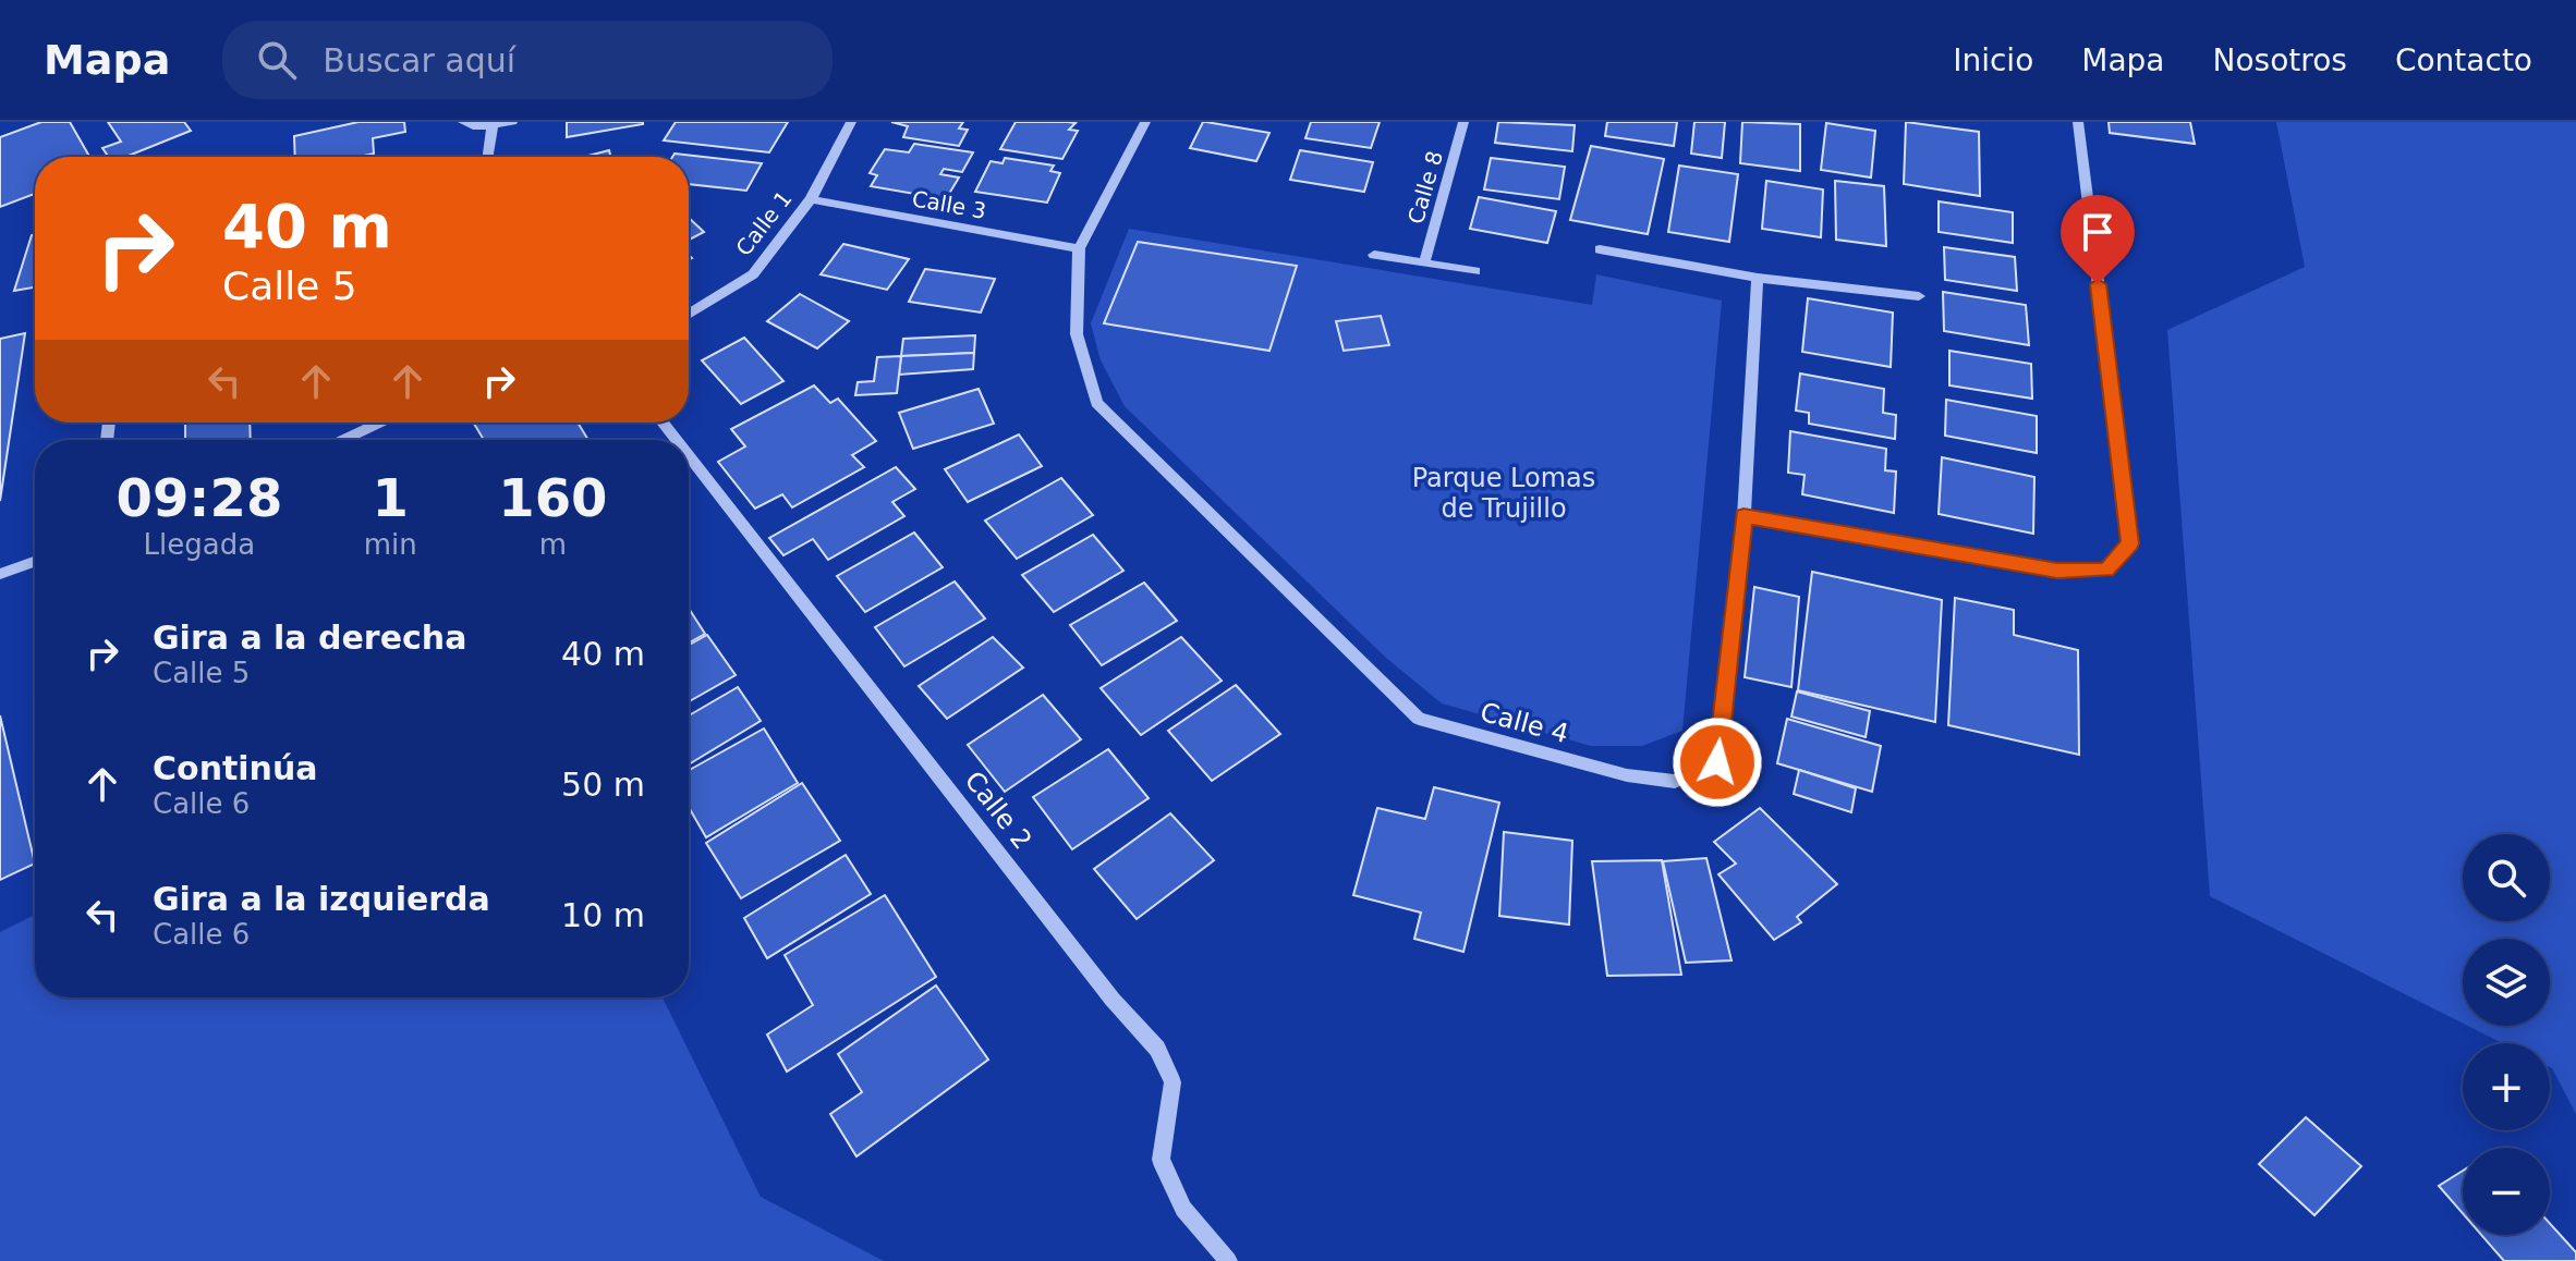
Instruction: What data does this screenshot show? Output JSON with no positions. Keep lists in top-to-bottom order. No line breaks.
{"streets":{"street":["Calle 8","Calle 3","Calle 1","Calle 4","Calle 2"]},"crossings":[["Calle 3","Calle 1"],["Calle 3","Calle 4"]],"parks":["Parque Lomas de Trujillo"],"page":{"header":"Mapa","search":"Buscar aquí","nav":["Inicio","Mapa","Nosotros","Contacto"],"turn":["40 m","Calle 5"],"eta":["09:28","Llegada","1","min","160","m"],"list":[{"name":"Gira a la derecha","note":"Calle 5","value":"40 m"},{"name":"Continúa","note":"Calle 6","value":"50 m"},{"name":"Gira a la izquierda","note":"Calle 6","value":"10 m"}],"map_buttons":["+","−"]}}
